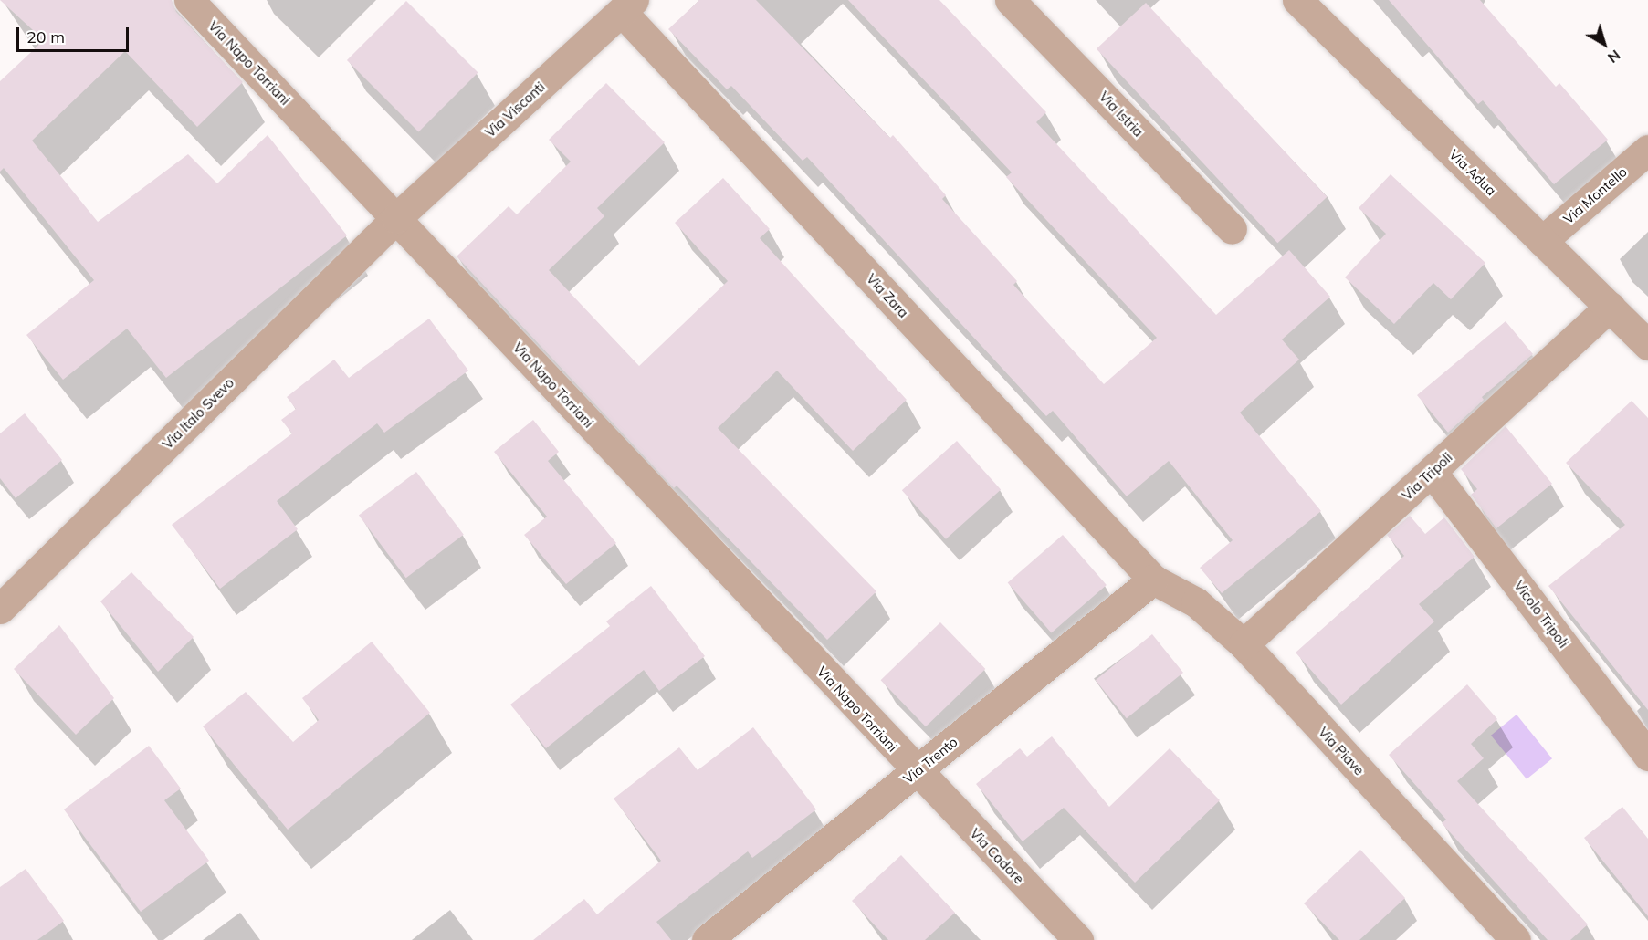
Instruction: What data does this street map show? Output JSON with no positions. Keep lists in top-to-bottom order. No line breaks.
{"streets":{"street":["Via Napo Torriani","Via Visconti","Via Istria","Via Adua","Via Montello","Via Zara","Via Italo Svevo","Via Tripoli","Vicolo Tripoli","Via Piave","Via Trento","Via Cadore"]},"crossings":[["Via Napo Torriani","Via Visconti"],["Via Napo Torriani","Via Italo Svevo"],["Via Napo Torriani","Via Trento"],["Via Napo Torriani","Via Cadore"],["Via Visconti","Via Zara"],["Via Visconti","Via Italo Svevo"],["Via Adua","Via Montello"],["Via Adua","Via Tripoli"],["Via Zara","Via Piave"],["Via Zara","Via Trento"],["Via Tripoli","Vicolo Tripoli"],["Via Tripoli","Via Piave"],["Via Piave","Via Trento"],["Via Trento","Via Cadore"]],"scale_bar":"20 m","north":"bottom right"}
